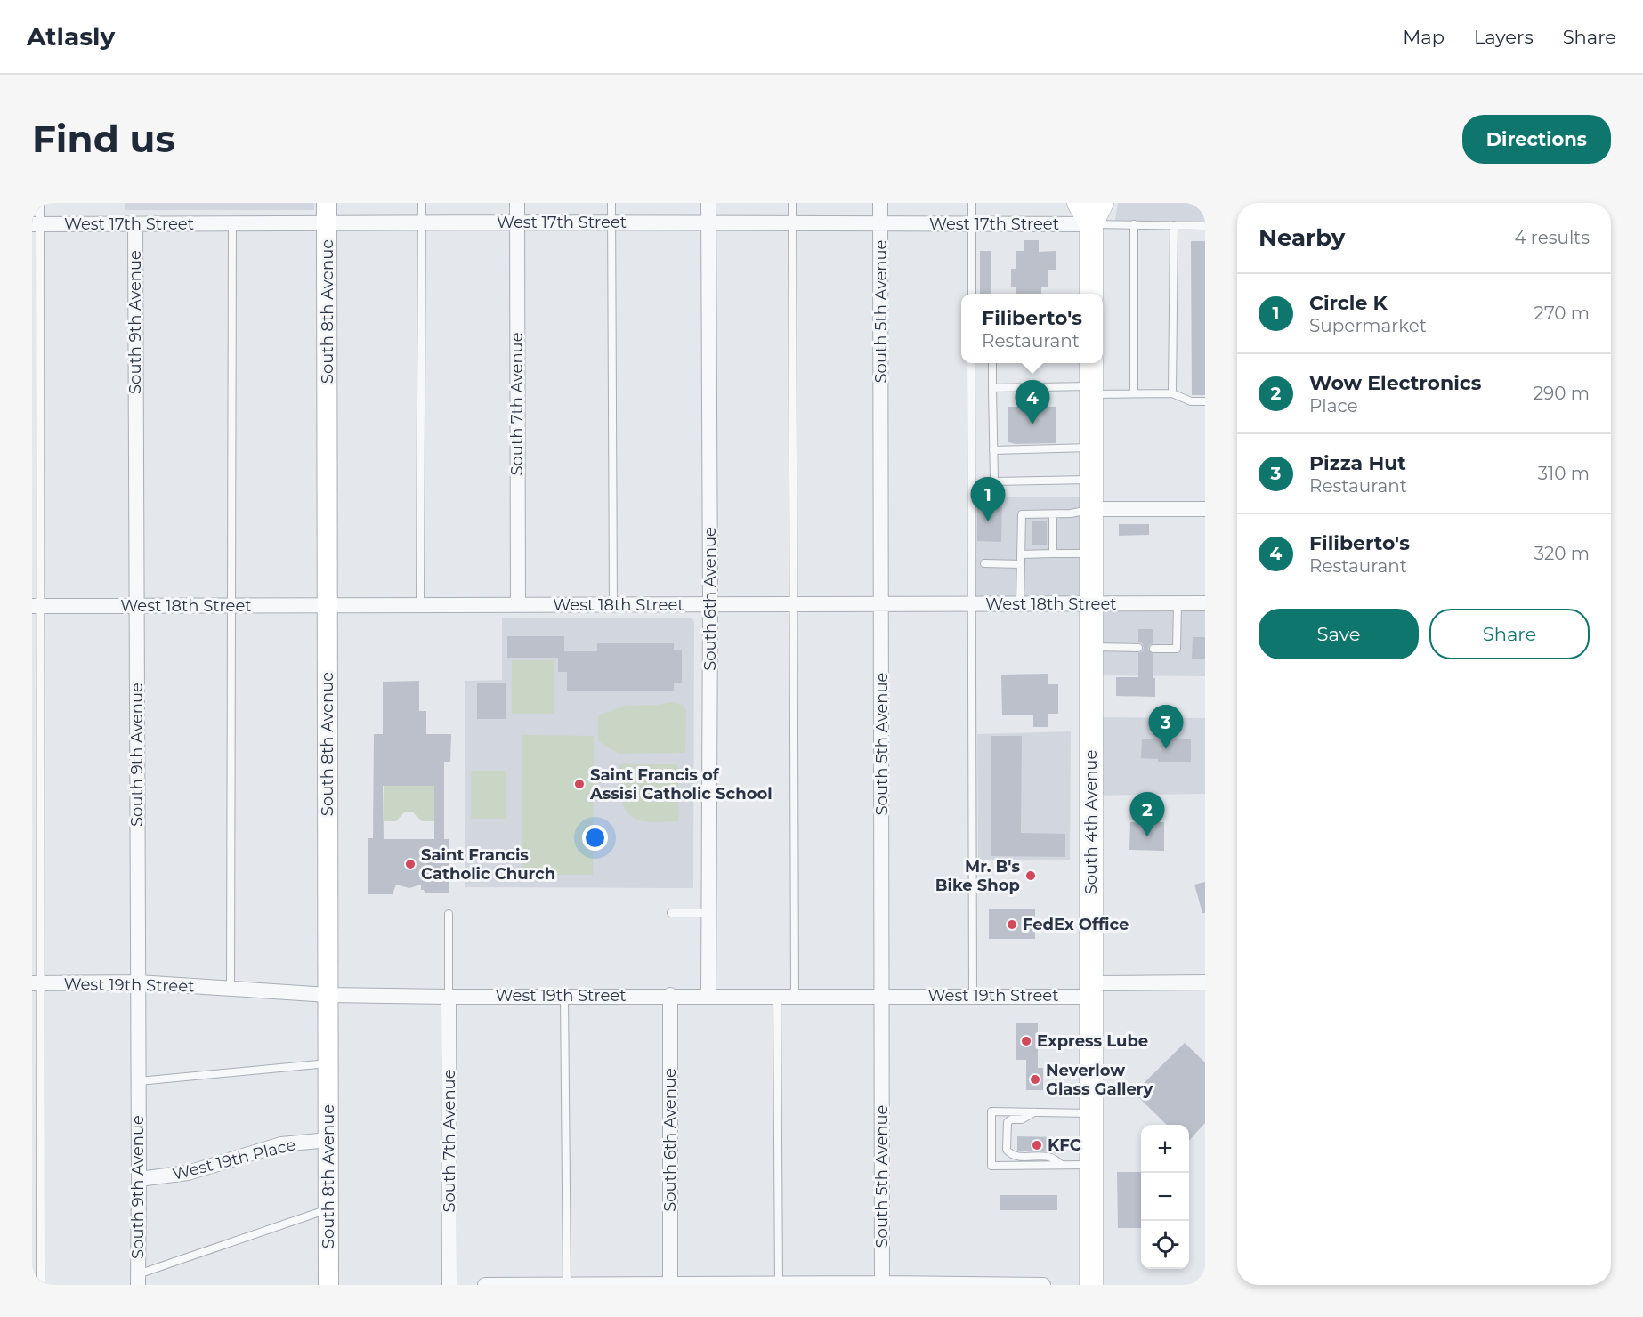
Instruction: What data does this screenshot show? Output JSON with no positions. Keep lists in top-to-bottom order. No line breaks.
{"streets":{"main road":["South 4th Avenue"],"street":["West 17th Street","South 8th Avenue","South 5th Avenue","South 9th Avenue","South 7th Avenue","South 6th Avenue","West 18th Street","West 19th Street","West 19th Place"]},"crossings":[["West 17th Street","South 8th Avenue"],["West 17th Street","South 5th Avenue"],["West 17th Street","South 9th Avenue"],["West 17th Street","South 7th Avenue"],["West 17th Street","South 6th Avenue"],["South 8th Avenue","West 18th Street"],["South 8th Avenue","West 19th Street"],["South 8th Avenue","West 19th Place"],["South 5th Avenue","West 18th Street"],["South 5th Avenue","West 19th Street"],["South 9th Avenue","West 18th Street"],["South 9th Avenue","West 19th Street"],["South 9th Avenue","West 19th Place"],["South 7th Avenue","West 18th Street"],["South 7th Avenue","West 19th Street"],["South 6th Avenue","West 18th Street"],["South 6th Avenue","West 19th Street"],["West 18th Street","South 4th Avenue"],["South 4th Avenue","West 19th Street"]],"places":["Saint Francis of Assisi Catholic School","Saint Francis Catholic Church","Mr. B's Bike Shop","FedEx Office","Express Lube","Neverlow Glass Gallery","KFC"],"page":{"header":"Atlasly","nav":["Map","Layers","Share"],"buttons":["Directions",["Save","Share"]],"title":"Find us","heading":["Nearby","4 results"],"list":[{"mark":"1","name":"Circle K","note":"Supermarket","value":"270 m"},{"mark":"2","name":"Wow Electronics","note":"Place","value":"290 m"},{"mark":"3","name":"Pizza Hut","note":"Restaurant","value":"310 m"},{"mark":"4","name":"Filiberto's","note":"Restaurant","value":"320 m"}],"popup":["Filiberto's","Restaurant"],"pins":["4","1","3","2"],"map_buttons":["+","−"]}}
